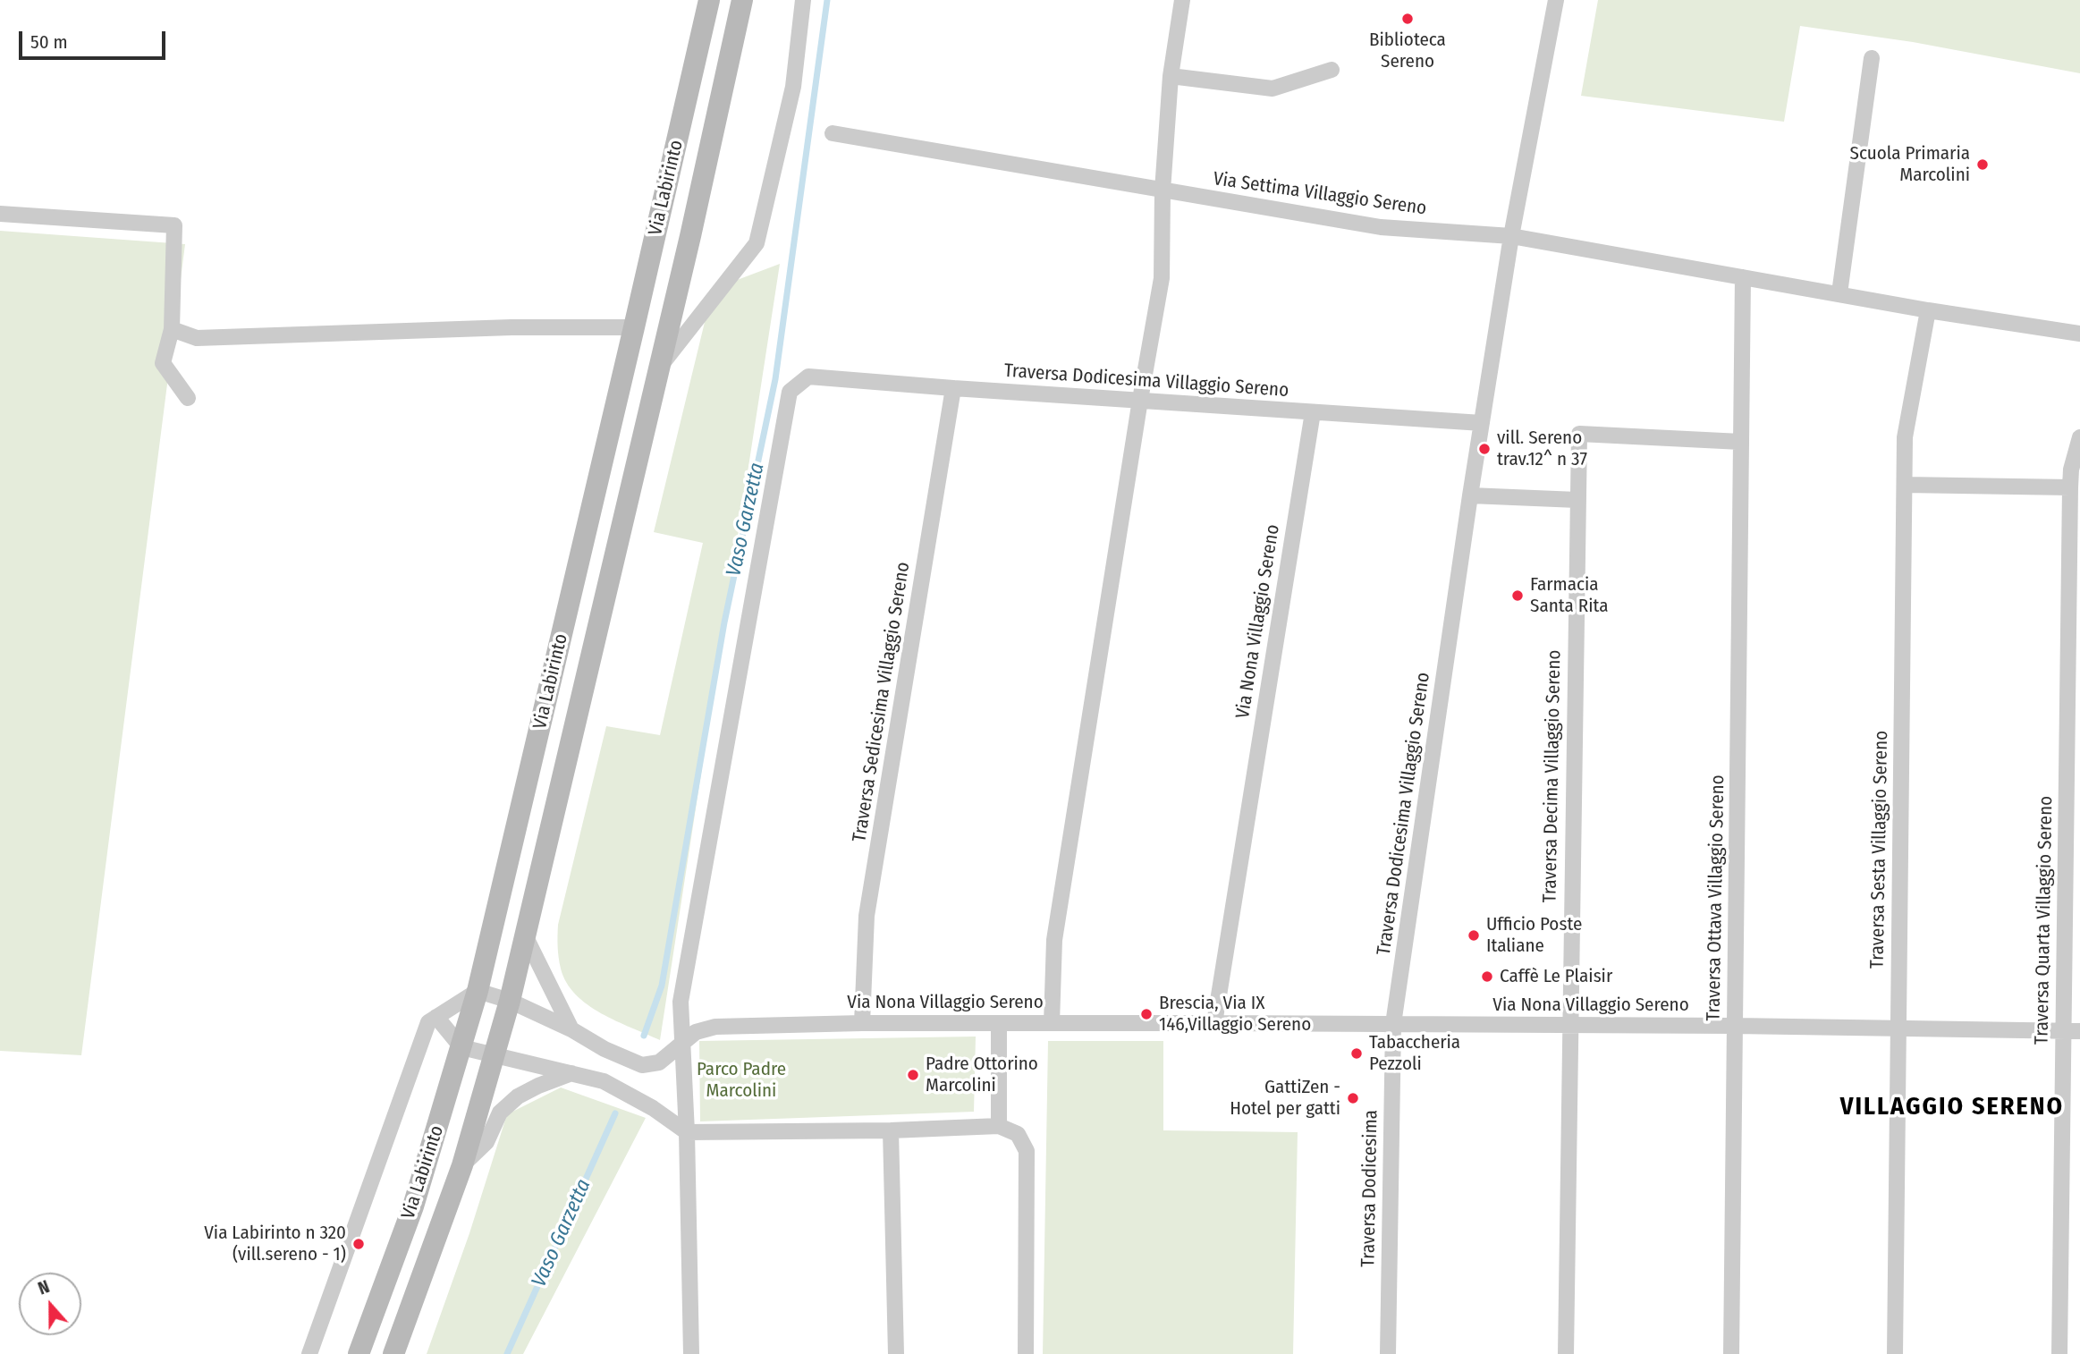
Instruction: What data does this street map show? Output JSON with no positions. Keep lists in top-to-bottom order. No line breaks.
{"streets":{"street":["Via Labirinto","Via Settima Villaggio Sereno","Traversa Dodicesima Villaggio Sereno","Via Nona Villaggio Sereno","Traversa Sedicesima Villaggio Sereno","Traversa Decima Villaggio Sereno","Traversa Sesta Villaggio Sereno","Traversa Ottava Villaggio Sereno","Traversa Quarta Villaggio Sereno","Traversa Dodicesima"]},"crossings":[["Via Labirinto","Via Nona Villaggio Sereno"],["Via Settima Villaggio Sereno","Traversa Dodicesima Villaggio Sereno"],["Via Settima Villaggio Sereno","Traversa Sesta Villaggio Sereno"],["Via Settima Villaggio Sereno","Traversa Ottava Villaggio Sereno"],["Traversa Dodicesima Villaggio Sereno","Via Nona Villaggio Sereno"],["Traversa Dodicesima Villaggio Sereno","Traversa Sedicesima Villaggio Sereno"],["Traversa Dodicesima Villaggio Sereno","Traversa Dodicesima"],["Via Nona Villaggio Sereno","Traversa Sedicesima Villaggio Sereno"],["Via Nona Villaggio Sereno","Traversa Decima Villaggio Sereno"],["Via Nona Villaggio Sereno","Traversa Sesta Villaggio Sereno"],["Via Nona Villaggio Sereno","Traversa Ottava Villaggio Sereno"],["Via Nona Villaggio Sereno","Traversa Quarta Villaggio Sereno"],["Via Nona Villaggio Sereno","Traversa Dodicesima"],["Traversa Decima Villaggio Sereno","Traversa Ottava Villaggio Sereno"]],"districts":["VILLAGGIO SERENO"],"water":["Vaso Garzetta"],"parks":["Parco Padre Marcolini"],"places":["Biblioteca Sereno","Scuola Primaria Marcolini","vill. Sereno trav.12^ n 37","Farmacia Santa Rita","Ufficio Poste Italiane","Caffè Le Plaisir","Brescia, Via IX 146,Villaggio Sereno","Tabaccheria Pezzoli","Padre Ottorino Marcolini","GattiZen - Hotel per gatti","Via Labirinto n 320 (vill.sereno - 1)"],"scale_bar":"50 m","north":"top"}
